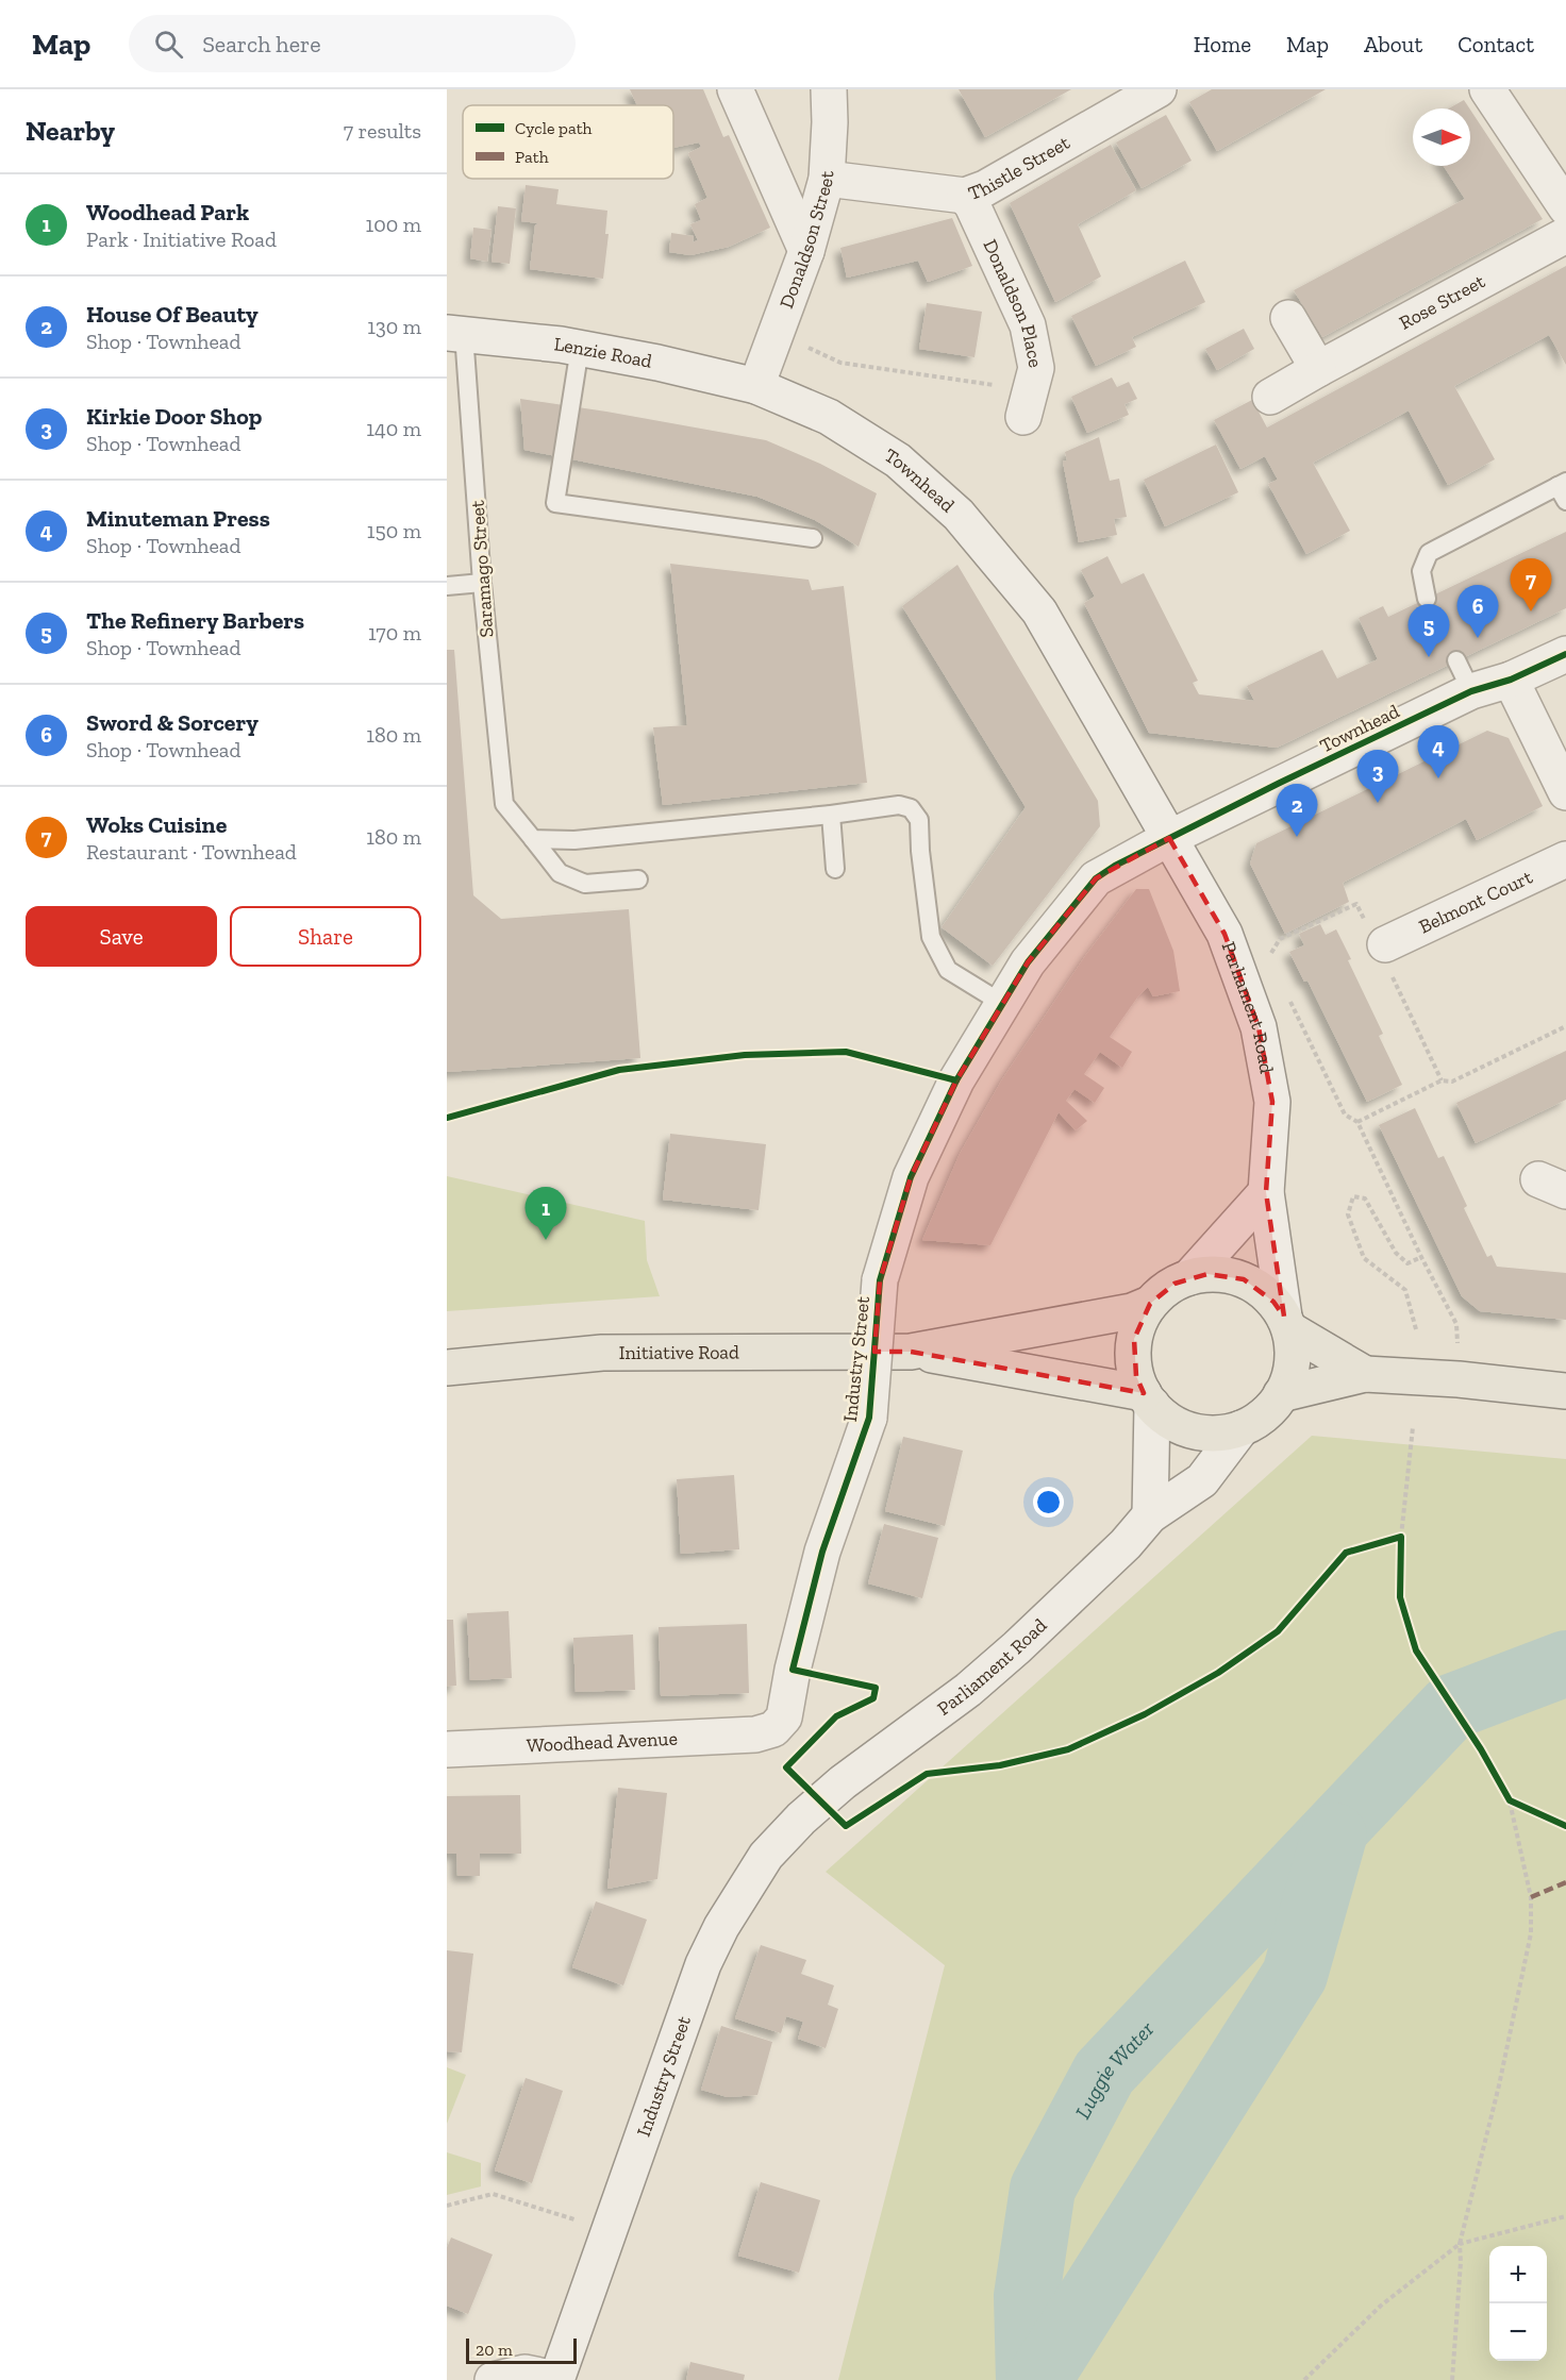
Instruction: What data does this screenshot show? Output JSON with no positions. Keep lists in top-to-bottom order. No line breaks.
{"streets":{"main road":["Initiative Road"],"street":["Thistle Street","Donaldson Street","Rose Street","Donaldson Place","Lenzie Road","Townhead","Belmont Court","Parliament Road","Industry Street","Woodhead Avenue"],"lane":["Saramago Street"]},"crossings":[["Thistle Street","Donaldson Street"],["Thistle Street","Donaldson Place"],["Donaldson Street","Lenzie Road"],["Donaldson Street","Townhead"],["Lenzie Road","Townhead"],["Lenzie Road","Saramago Street"],["Townhead","Parliament Road"],["Townhead","Industry Street"],["Parliament Road","Industry Street"],["Industry Street","Woodhead Avenue"]],"water":["Luggie Water"],"legend":["Cycle path","Path"],"scale_bar":"20 m","north":"right","page":{"header":"Map","search":"Search here","nav":["Home","Map","About","Contact"],"heading":["Nearby","7 results"],"list":[{"mark":"1","name":"Woodhead Park","note":"Park · Initiative Road","value":"100 m"},{"mark":"2","name":"House Of Beauty","note":"Shop · Townhead","value":"130 m"},{"mark":"3","name":"Kirkie Door Shop","note":"Shop · Townhead","value":"140 m"},{"mark":"4","name":"Minuteman Press","note":"Shop · Townhead","value":"150 m"},{"mark":"5","name":"The Refinery Barbers","note":"Shop · Townhead","value":"170 m"},{"mark":"6","name":"Sword & Sorcery","note":"Shop · Townhead","value":"180 m"},{"mark":"7","name":"Woks Cuisine","note":"Restaurant · Townhead","value":"180 m"}],"pins":["7","6","5","4","3","2","1"],"buttons":["Save","Share"],"map_buttons":["+","−"],"scale":"20 m"}}
